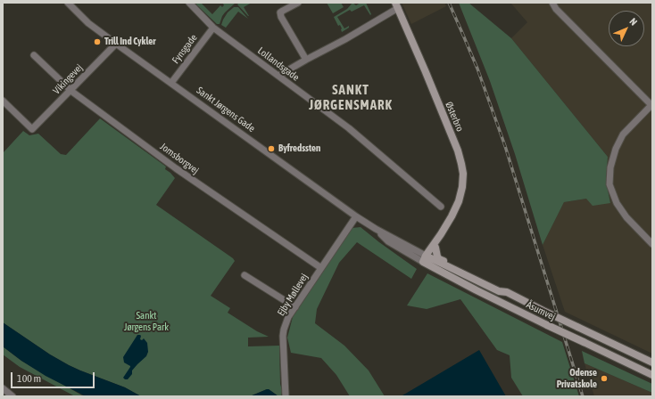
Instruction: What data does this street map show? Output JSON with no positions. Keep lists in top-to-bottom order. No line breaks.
{"streets":{"street":["Fynsgade","Lollandsgade","Vikingevej","Sankt Jørgens Gade","Østerbro","Jomsborgvej","Ejby Møllevej","Åsumvej"]},"crossings":[["Fynsgade","Lollandsgade"],["Fynsgade","Sankt Jørgens Gade"],["Lollandsgade","Østerbro"],["Vikingevej","Sankt Jørgens Gade"],["Vikingevej","Jomsborgvej"],["Sankt Jørgens Gade","Østerbro"],["Sankt Jørgens Gade","Ejby Møllevej"],["Sankt Jørgens Gade","Åsumvej"],["Østerbro","Åsumvej"],["Jomsborgvej","Ejby Møllevej"]],"districts":["SANKT JØRGENSMARK"],"parks":["Sankt Jørgens Park"],"places":["Trill Ind Cykler","Byfredssten","Odense Privatskole"],"scale_bar":"100 m","north":"top right"}
